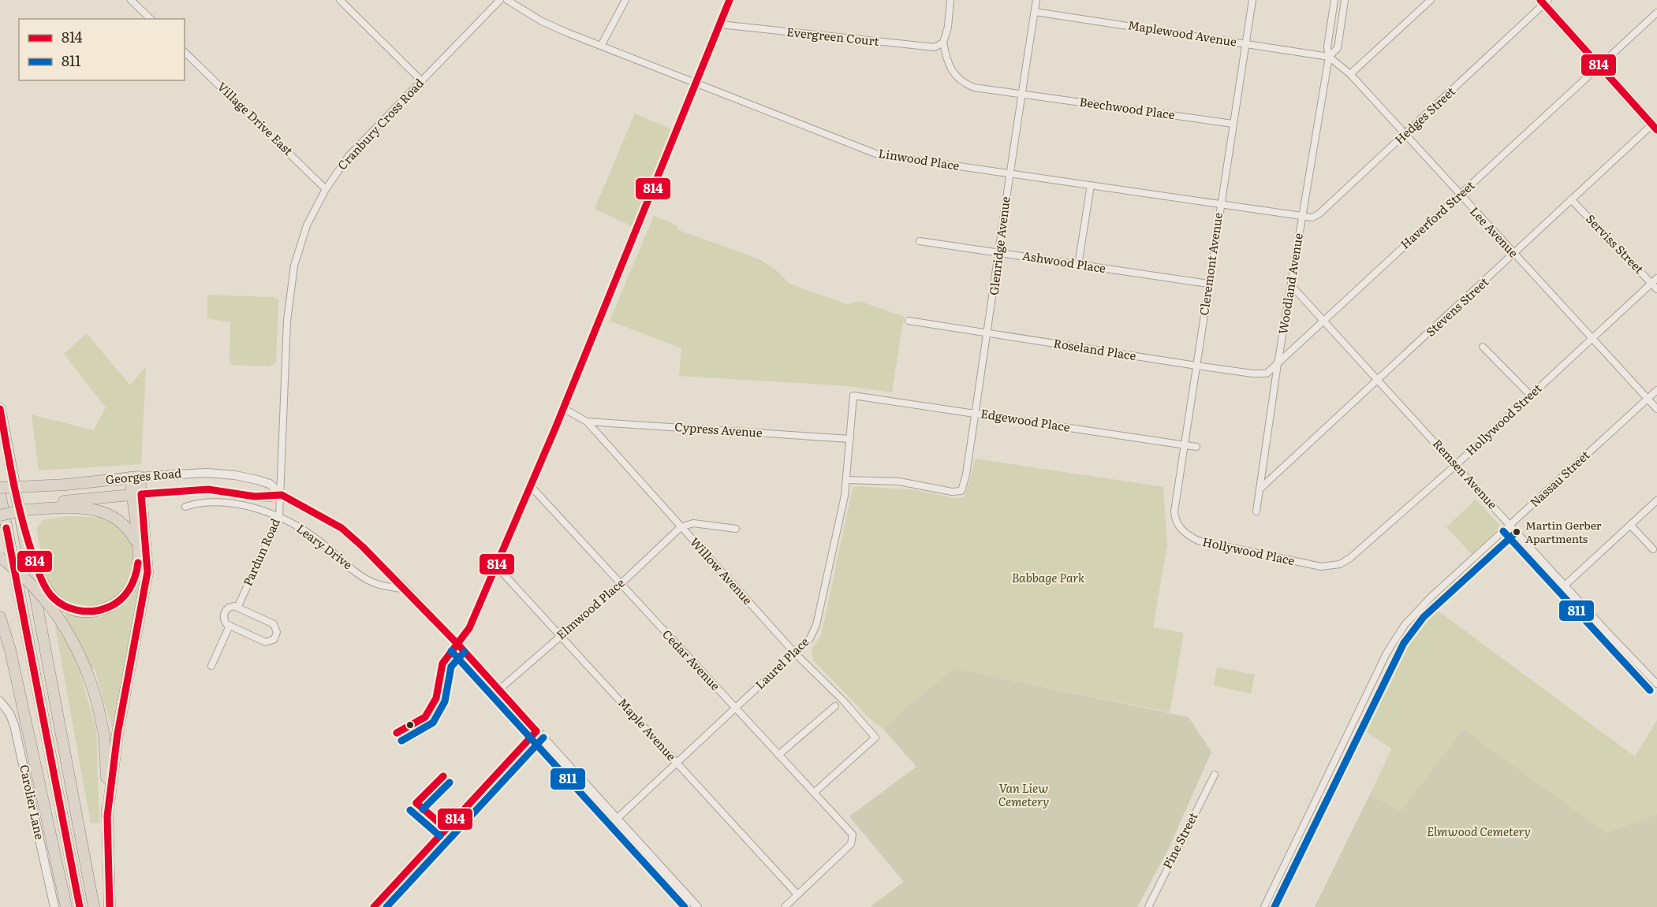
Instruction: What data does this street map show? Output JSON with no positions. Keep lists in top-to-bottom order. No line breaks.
{"streets":{"highway":["Georges Road"],"street":["Maplewood Avenue","Evergreen Court","Beechwood Place","Hedges Street","Village Drive East","Cranbury Cross Road","Linwood Place","Haverford Street","Lee Avenue","Serviss Street","Glenridge Avenue","Ashwood Place","Cleremont Avenue","Woodland Avenue","Stevens Street","Roseland Place","Hollywood Street","Edgewood Place","Cypress Avenue","Remsen Avenue","Nassau Street","Leary Drive","Hollywood Place","Pardun Road","Willow Avenue","Elmwood Place","Cedar Avenue","Laurel Place","Maple Avenue","Carolier Lane","Pine Street"]},"crossings":[["Maplewood Avenue","Lee Avenue"],["Maplewood Avenue","Glenridge Avenue"],["Maplewood Avenue","Cleremont Avenue"],["Maplewood Avenue","Woodland Avenue"],["Beechwood Place","Glenridge Avenue"],["Beechwood Place","Cleremont Avenue"],["Hedges Street","Linwood Place"],["Hedges Street","Lee Avenue"],["Hedges Street","Woodland Avenue"],["Village Drive East","Cranbury Cross Road"],["Cranbury Cross Road","Georges Road"],["Cranbury Cross Road","Pardun Road"],["Linwood Place","Glenridge Avenue"],["Linwood Place","Cleremont Avenue"],["Linwood Place","Woodland Avenue"],["Haverford Street","Lee Avenue"],["Haverford Street","Woodland Avenue"],["Haverford Street","Roseland Place"],["Haverford Street","Remsen Avenue"],["Lee Avenue","Woodland Avenue"],["Lee Avenue","Stevens Street"],["Lee Avenue","Hollywood Street"],["Lee Avenue","Nassau Street"],["Serviss Street","Stevens Street"],["Serviss Street","Hollywood Street"],["Glenridge Avenue","Ashwood Place"],["Glenridge Avenue","Roseland Place"],["Glenridge Avenue","Edgewood Place"],["Glenridge Avenue","Laurel Place"],["Ashwood Place","Cleremont Avenue"],["Cleremont Avenue","Roseland Place"],["Cleremont Avenue","Edgewood Place"],["Cleremont Avenue","Hollywood Place"],["Woodland Avenue","Stevens Street"],["Woodland Avenue","Roseland Place"],["Woodland Avenue","Remsen Avenue"],["Stevens Street","Remsen Avenue"],["Hollywood Street","Remsen Avenue"],["Hollywood Street","Hollywood Place"],["Edgewood Place","Laurel Place"],["Cypress Avenue","Willow Avenue"],["Cypress Avenue","Laurel Place"],["Remsen Avenue","Nassau Street"],["Georges Road","Leary Drive"],["Georges Road","Pardun Road"],["Georges Road","Elmwood Place"],["Georges Road","Laurel Place"],["Leary Drive","Pardun Road"],["Willow Avenue","Elmwood Place"],["Willow Avenue","Cedar Avenue"],["Willow Avenue","Laurel Place"],["Elmwood Place","Cedar Avenue"],["Elmwood Place","Maple Avenue"],["Cedar Avenue","Laurel Place"],["Cedar Avenue","Maple Avenue"],["Laurel Place","Maple Avenue"]],"parks":["Babbage Park","Van Liew Cemetery","Elmwood Cemetery"],"places":["Martin Gerber Apartments"],"lines":["transit line 814","transit line 811"],"legend":["814","811"]}
